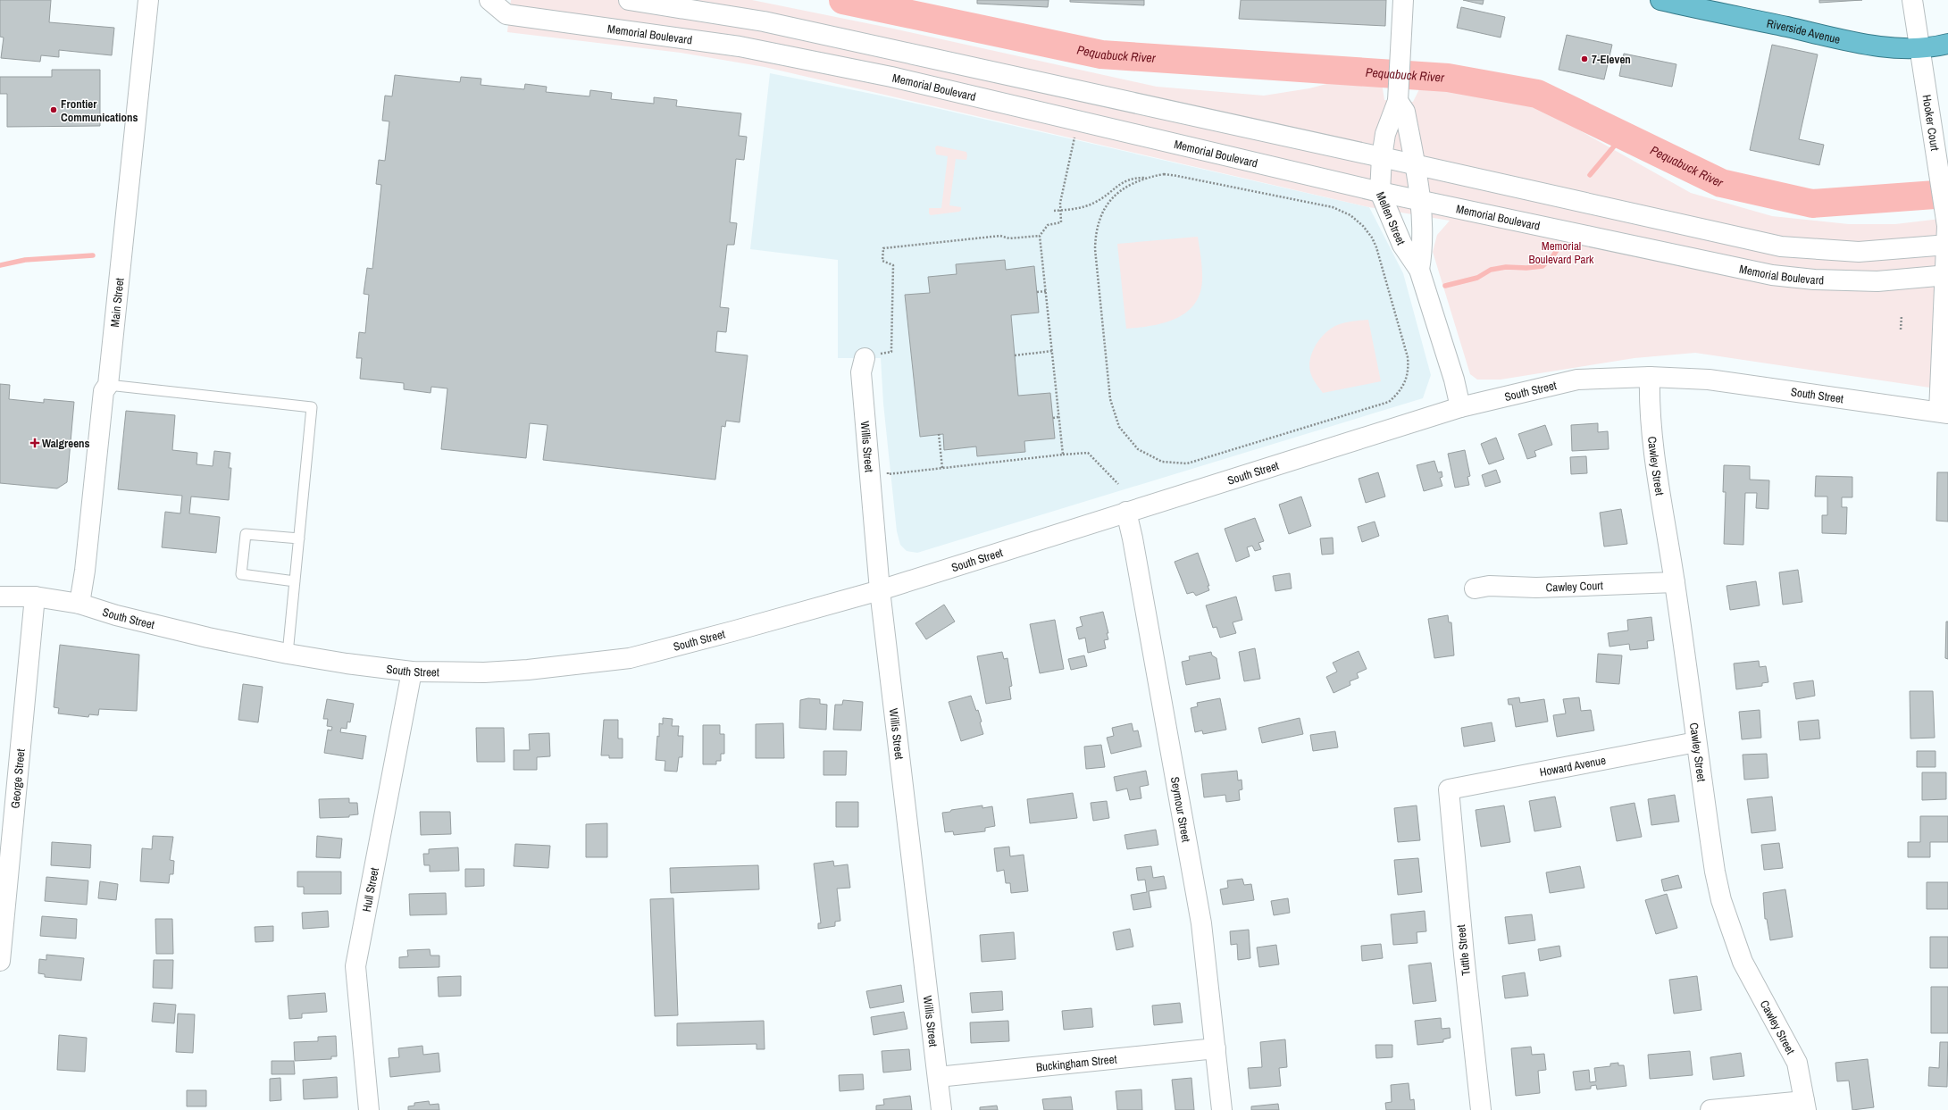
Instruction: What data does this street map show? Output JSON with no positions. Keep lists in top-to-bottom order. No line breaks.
{"streets":{"highway":["Riverside Avenue"],"main road":["Memorial Boulevard","Hooker Court","Mellen Street","Main Street","South Street","Willis Street","Cawley Street","Cawley Court","Howard Avenue","George Street","Seymour Street","Hull Street","Tuttle Street","Buckingham Street"]},"crossings":[["Riverside Avenue","Hooker Court"],["Memorial Boulevard","Hooker Court"],["Memorial Boulevard","Mellen Street"],["Hooker Court","South Street"],["Mellen Street","South Street"],["Main Street","South Street"],["South Street","Willis Street"],["South Street","Cawley Street"],["South Street","George Street"],["South Street","Seymour Street"],["South Street","Hull Street"],["Willis Street","Buckingham Street"],["Cawley Street","Cawley Court"],["Cawley Street","Howard Avenue"],["Howard Avenue","Tuttle Street"],["Seymour Street","Buckingham Street"]],"water":["Pequabuck River"],"parks":["Memorial Boulevard Park"],"places":{"other":["7-Eleven","Frontier Communications"],"health":["Walgreens"]}}
